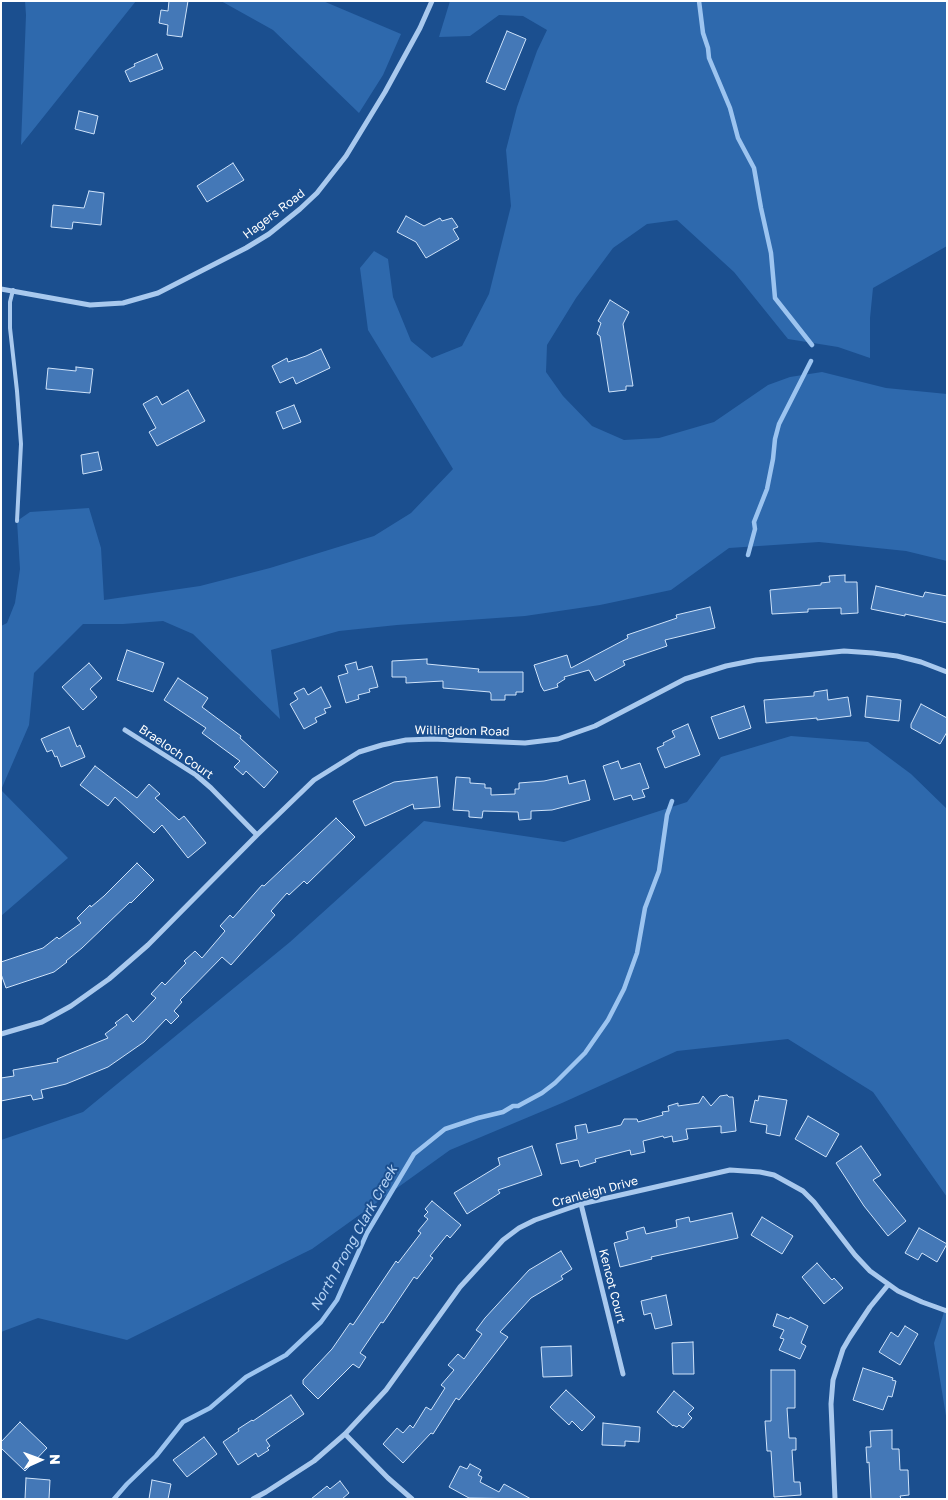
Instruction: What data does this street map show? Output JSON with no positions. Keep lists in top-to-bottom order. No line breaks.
{"streets":{"street":["Hagers Road","Willingdon Road","Braeloch Court","Cranleigh Drive","Kencot Court"]},"crossings":[["Willingdon Road","Braeloch Court"],["Cranleigh Drive","Kencot Court"]],"water":["North Prong Clark Creek"],"north":"right"}
